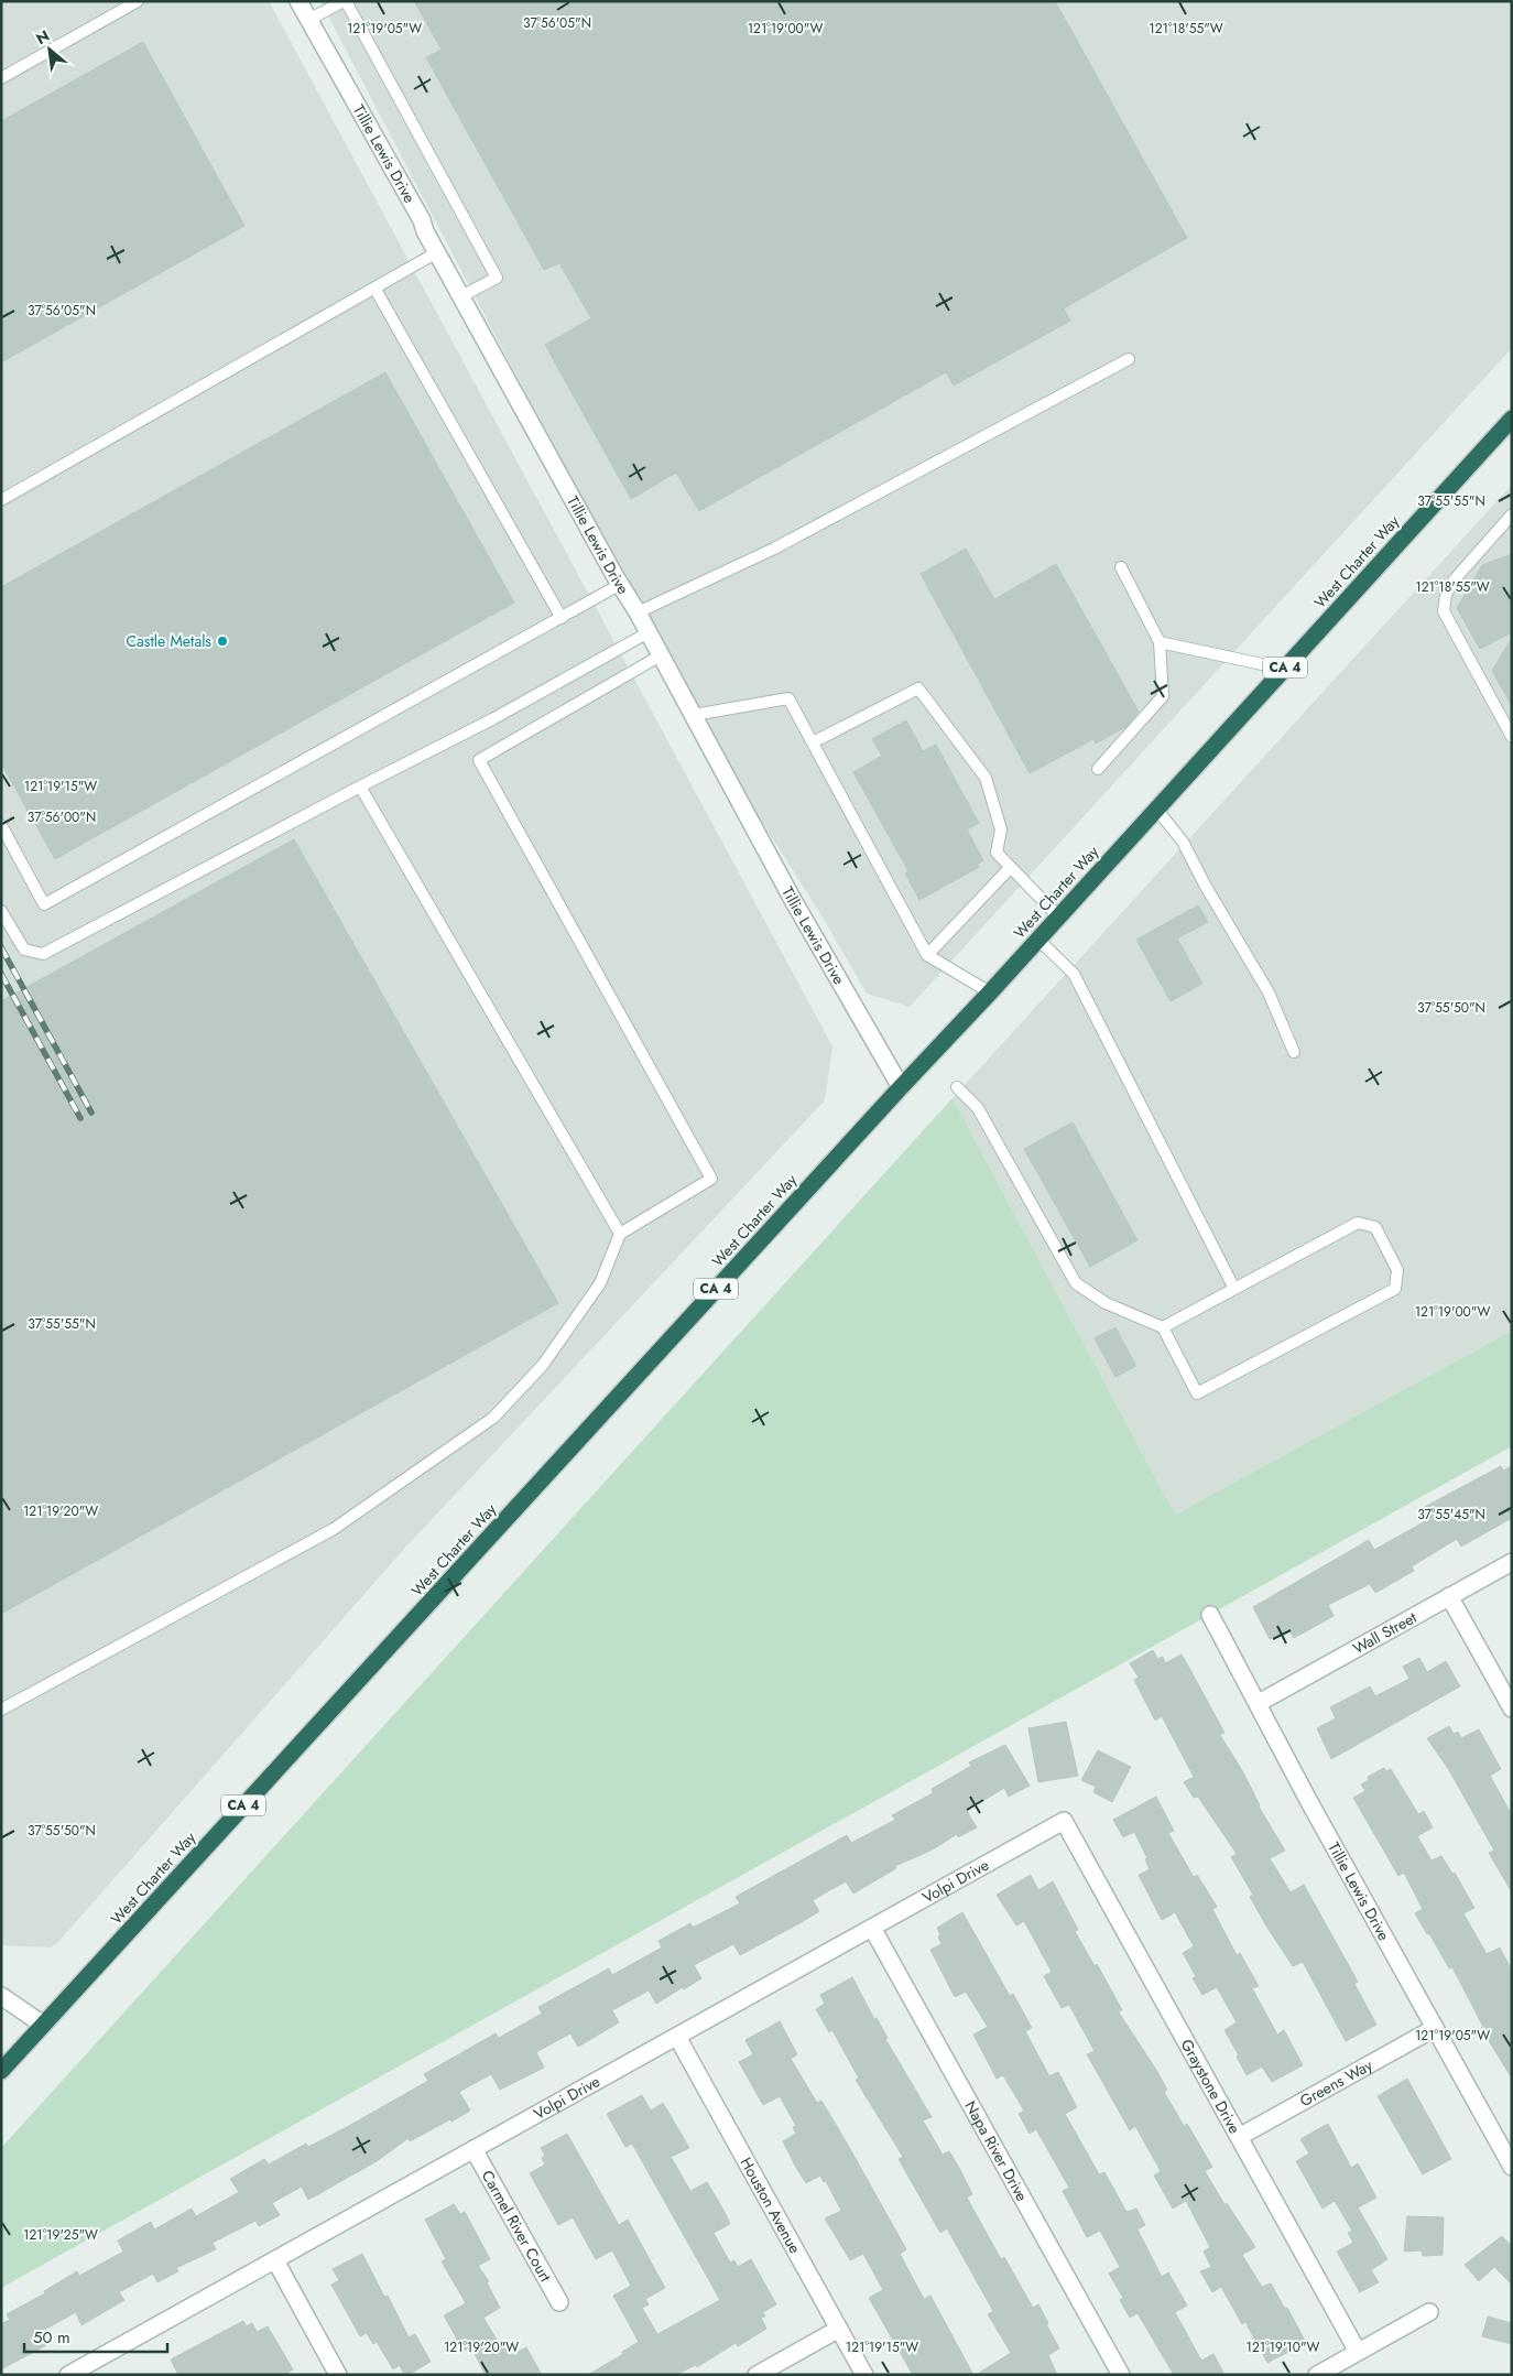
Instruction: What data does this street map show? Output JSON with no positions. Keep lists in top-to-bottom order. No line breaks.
{"streets":{"highway":["West Charter Way","CA 4"],"street":["Tillie Lewis Drive","Wall Street","Volpi Drive","Greens Way","Graystone Drive","Napa River Drive","Houston Avenue","Carmel River Court"]},"crossings":[["Tillie Lewis Drive","West Charter Way"],["Tillie Lewis Drive","Wall Street"],["Tillie Lewis Drive","Greens Way"],["Volpi Drive","Graystone Drive"],["Volpi Drive","Napa River Drive"],["Volpi Drive","Houston Avenue"],["Volpi Drive","Carmel River Court"],["Greens Way","Graystone Drive"]],"places":["Castle Metals"],"scale_bar":"50 m","north":"top left","coordinates":["37°56'05\"N","121°19'05\"W","121°19'00\"W","121°18'55\"W","37°55'55\"N","121°19'15\"W","37°56'00\"N","37°55'50\"N","121°19'20\"W","37°55'45\"N","121°19'25\"W","121°19'10\"W"]}
